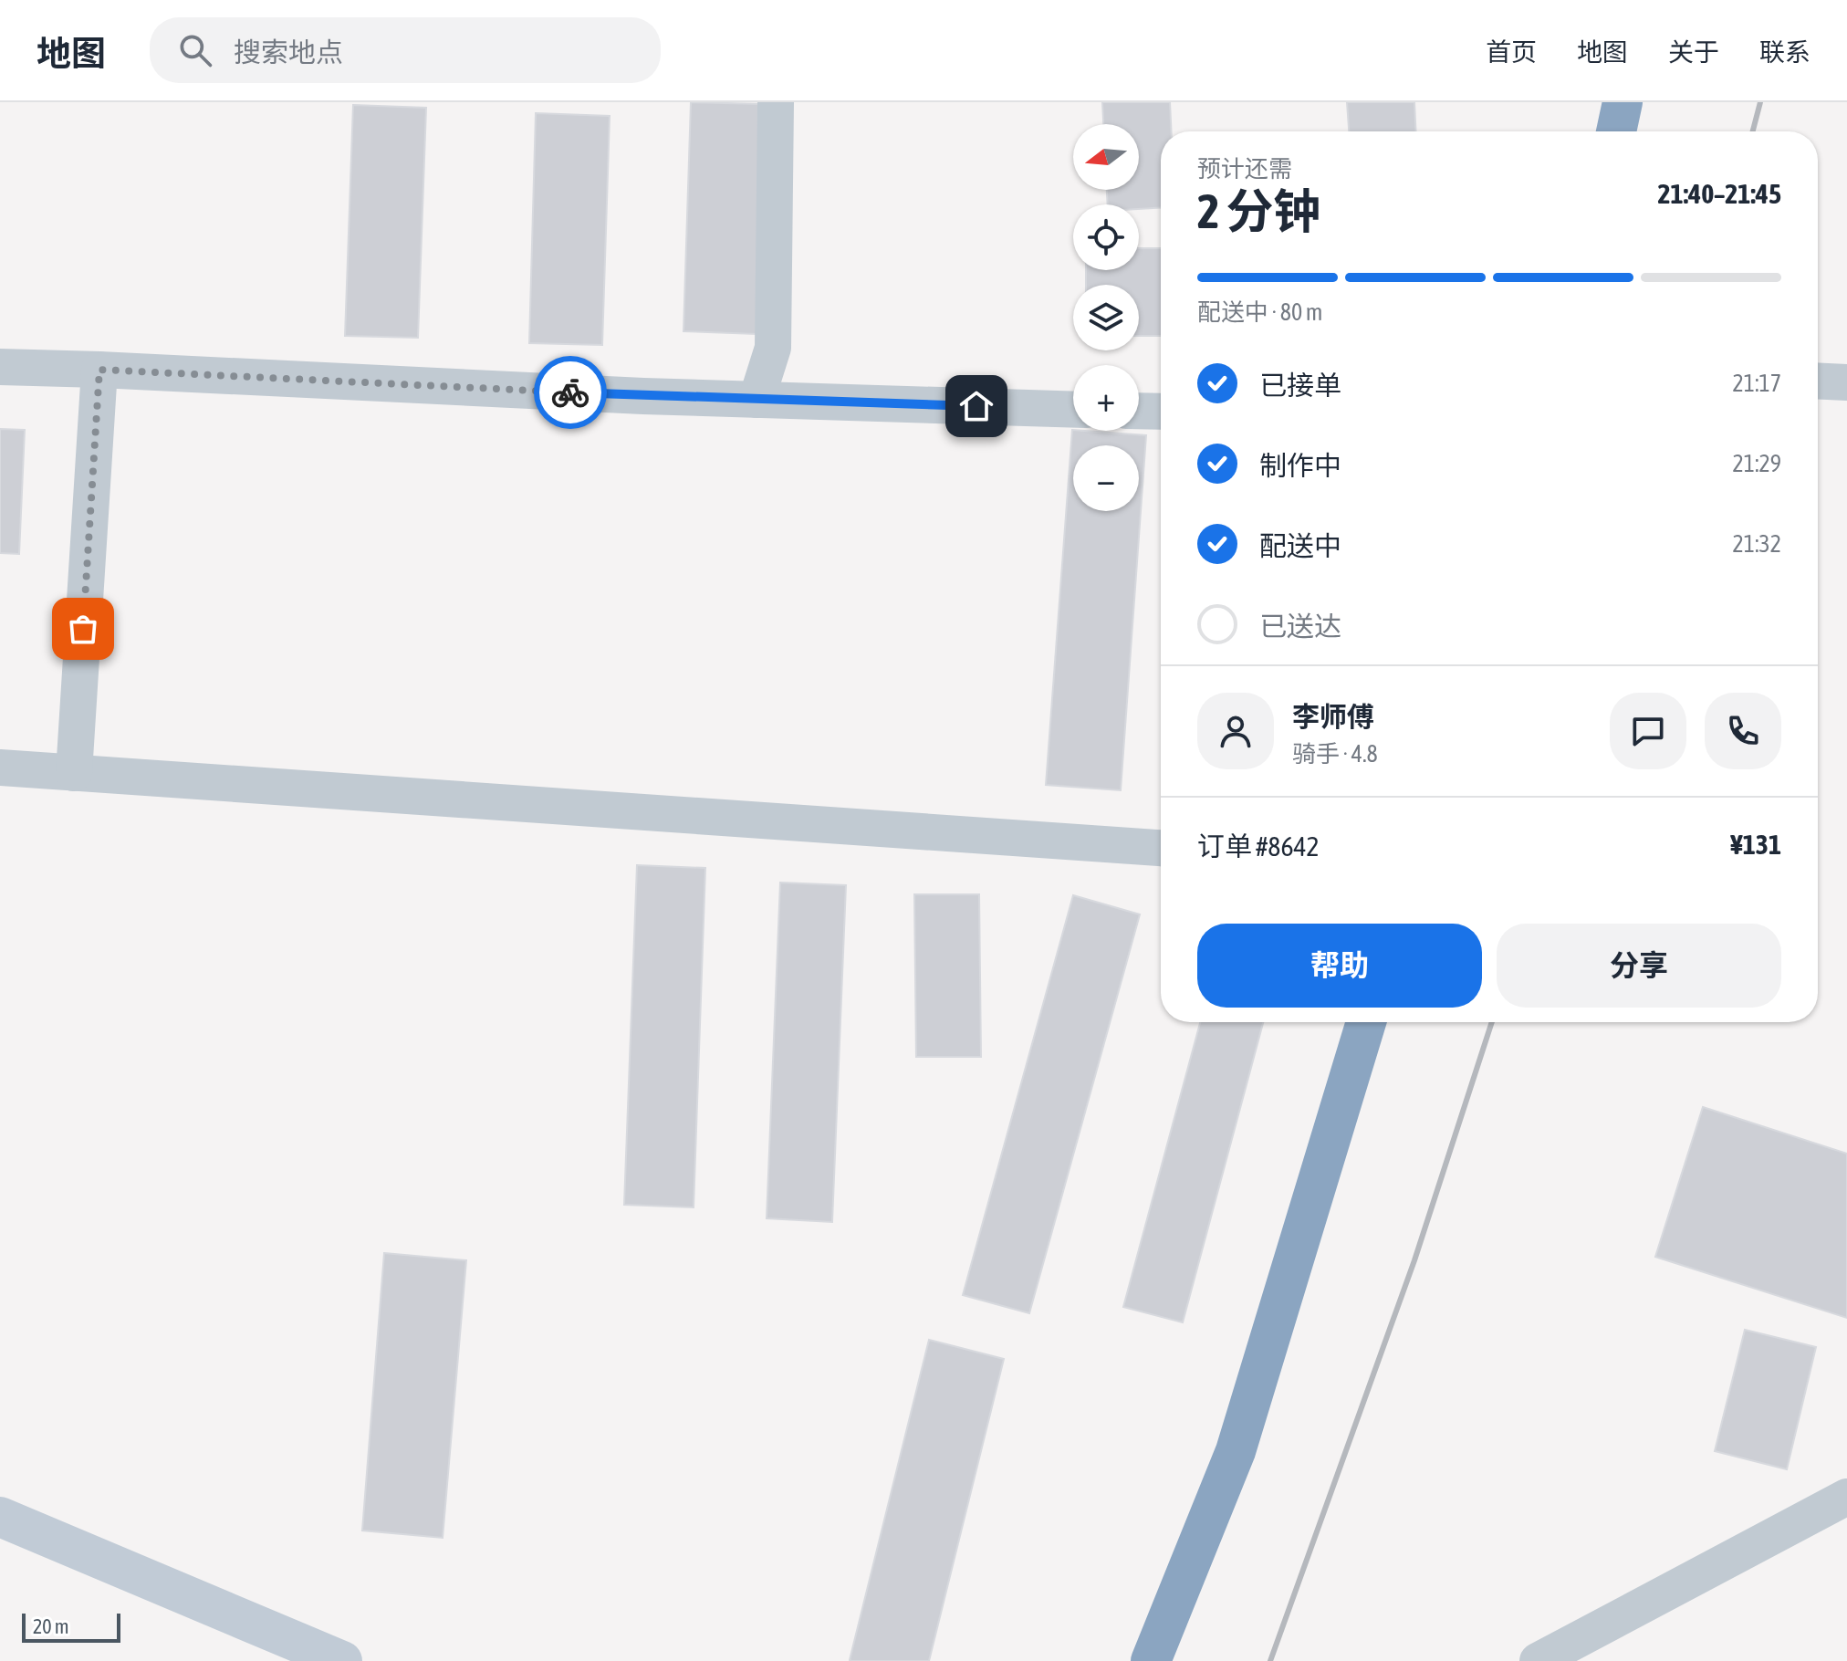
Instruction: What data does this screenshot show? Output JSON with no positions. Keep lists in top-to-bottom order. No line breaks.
{"scale_bar":"20 m","north":"left","page":{"header":"地图","search":"搜索地点","nav":["首页","地图","关于","联系"],"map_buttons":["+","−"],"heading":["2 分钟","预计还需","21:40–21:45"],"panel":["李师傅","骑手 · 4.8","订单 #8642","¥131"],"bar":"配送中 · 80 m","list":[["已接单","21:17"],["制作中","21:29"],["配送中","21:32"],"已送达"],"buttons":["帮助","分享"],"scale":"20 m"}}
